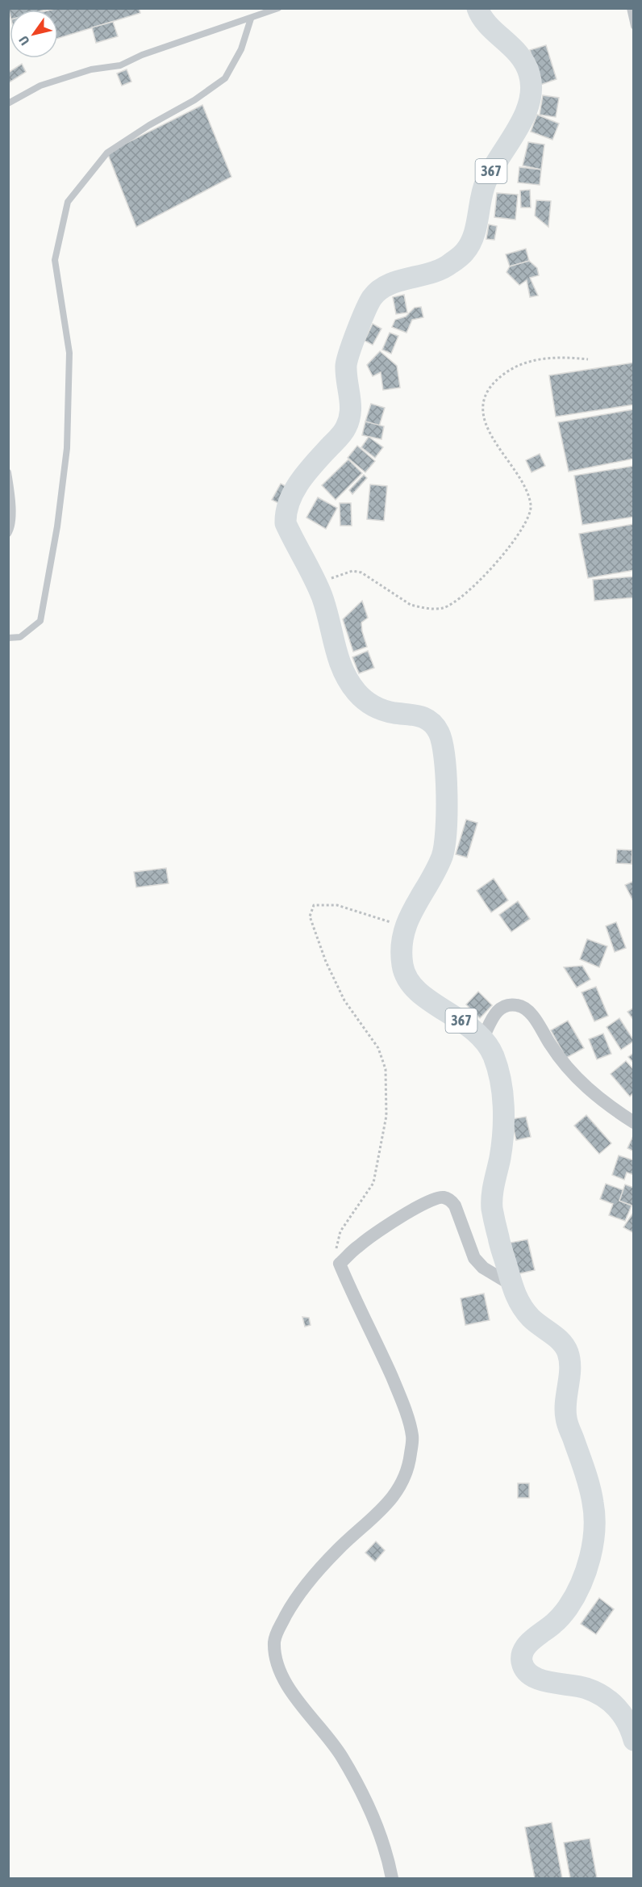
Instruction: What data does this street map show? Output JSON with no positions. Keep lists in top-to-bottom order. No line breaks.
{"streets":{"main road":["367"]},"north":"bottom left"}
